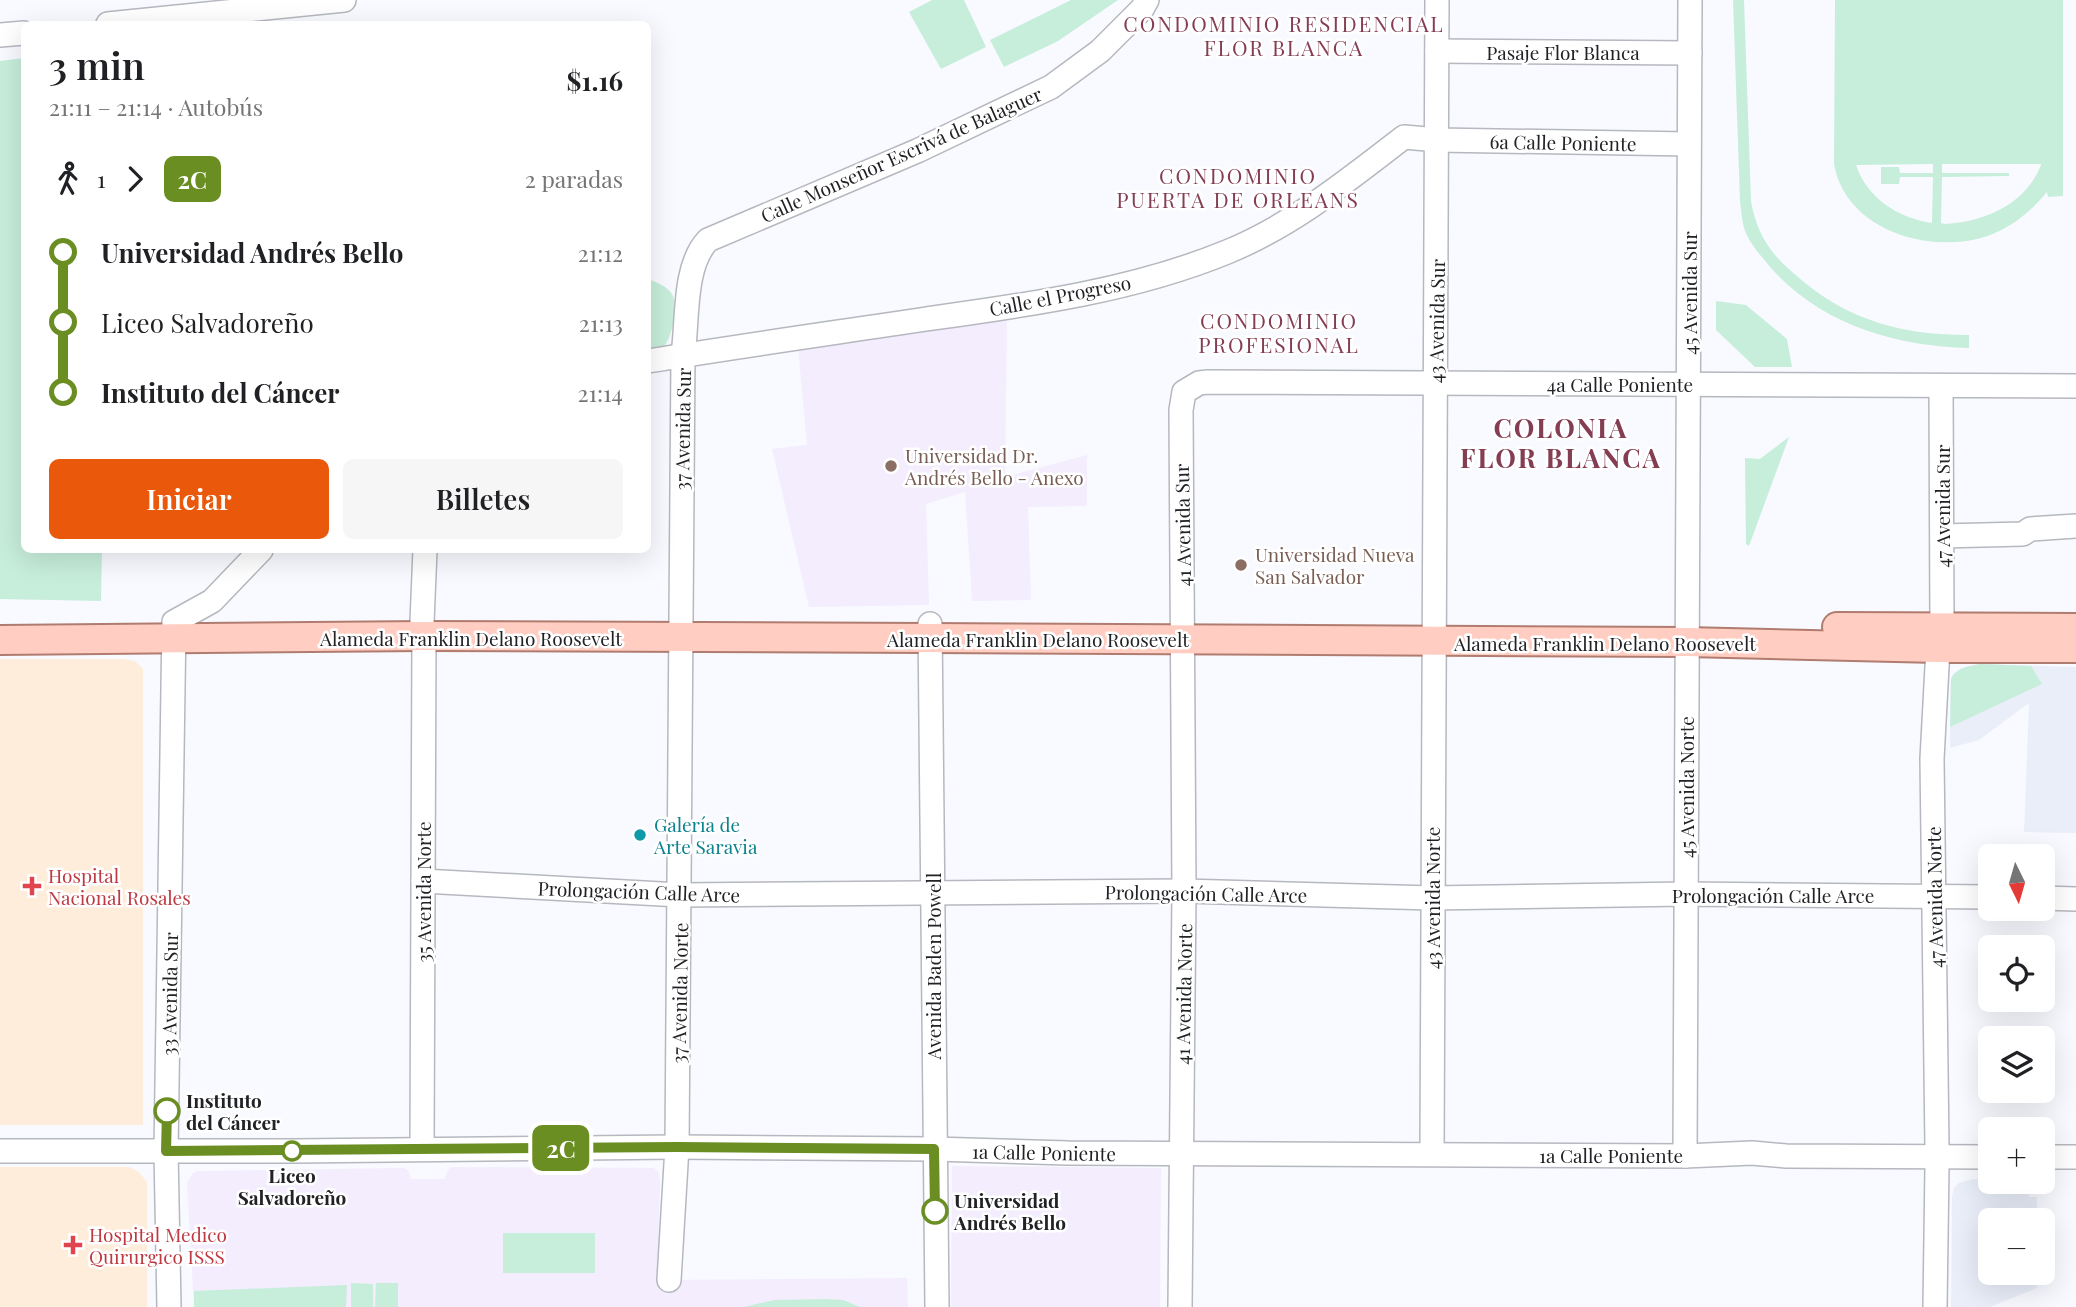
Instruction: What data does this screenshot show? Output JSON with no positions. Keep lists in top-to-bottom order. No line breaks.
{"streets":{"main road":["Alameda Franklin Delano Roosevelt"],"street":["Pasaje Flor Blanca","6a Calle Poniente","Calle Monseñor Escrivá de Balaguer","45 Avenida Sur","Calle el Progreso","43 Avenida Sur","4a Calle Poniente","37 Avenida Sur","47 Avenida Sur","41 Avenida Sur","45 Avenida Norte","Prolongación Calle Arce","35 Avenida Norte","47 Avenida Norte","43 Avenida Norte","Avenida Baden Powell","37 Avenida Norte","33 Avenida Sur","41 Avenida Norte","1a Calle Poniente"]},"crossings":[["Pasaje Flor Blanca","45 Avenida Sur"],["Pasaje Flor Blanca","43 Avenida Sur"],["6a Calle Poniente","45 Avenida Sur"],["6a Calle Poniente","Calle el Progreso"],["6a Calle Poniente","43 Avenida Sur"],["Calle Monseñor Escrivá de Balaguer","37 Avenida Sur"],["45 Avenida Sur","4a Calle Poniente"],["45 Avenida Sur","Alameda Franklin Delano Roosevelt"],["45 Avenida Sur","45 Avenida Norte"],["Calle el Progreso","43 Avenida Sur"],["Calle el Progreso","37 Avenida Sur"],["43 Avenida Sur","4a Calle Poniente"],["43 Avenida Sur","Alameda Franklin Delano Roosevelt"],["43 Avenida Sur","43 Avenida Norte"],["4a Calle Poniente","47 Avenida Sur"],["4a Calle Poniente","41 Avenida Sur"],["37 Avenida Sur","Alameda Franklin Delano Roosevelt"],["37 Avenida Sur","37 Avenida Norte"],["47 Avenida Sur","Alameda Franklin Delano Roosevelt"],["47 Avenida Sur","47 Avenida Norte"],["41 Avenida Sur","Alameda Franklin Delano Roosevelt"],["41 Avenida Sur","41 Avenida Norte"],["Alameda Franklin Delano Roosevelt","45 Avenida Norte"],["Alameda Franklin Delano Roosevelt","35 Avenida Norte"],["Alameda Franklin Delano Roosevelt","47 Avenida Norte"],["Alameda Franklin Delano Roosevelt","43 Avenida Norte"],["Alameda Franklin Delano Roosevelt","Avenida Baden Powell"],["Alameda Franklin Delano Roosevelt","37 Avenida Norte"],["Alameda Franklin Delano Roosevelt","33 Avenida Sur"],["Alameda Franklin Delano Roosevelt","41 Avenida Norte"],["45 Avenida Norte","Prolongación Calle Arce"],["45 Avenida Norte","1a Calle Poniente"],["Prolongación Calle Arce","35 Avenida Norte"],["Prolongación Calle Arce","47 Avenida Norte"],["Prolongación Calle Arce","43 Avenida Norte"],["Prolongación Calle Arce","Avenida Baden Powell"],["Prolongación Calle Arce","37 Avenida Norte"],["Prolongación Calle Arce","41 Avenida Norte"],["35 Avenida Norte","1a Calle Poniente"],["47 Avenida Norte","1a Calle Poniente"],["43 Avenida Norte","1a Calle Poniente"],["Avenida Baden Powell","1a Calle Poniente"],["37 Avenida Norte","1a Calle Poniente"],["33 Avenida Sur","1a Calle Poniente"],["41 Avenida Norte","1a Calle Poniente"]],"districts":["CONDOMINIO RESIDENCIAL FLOR BLANCA","CONDOMINIO PUERTA DE ORLEANS","CONDOMINIO PROFESIONAL","COLONIA FLOR BLANCA"],"places":{"other":["Universidad Dr. Andrés Bello - Anexo","Universidad Nueva San Salvador","Galería de Arte Saravia","Instituto del Cáncer","Liceo Salvadoreño","Universidad Andrés Bello"],"health":["Hospital Nacional Rosales","Hospital Medico Quirurgico ISSS"]},"lines":["bus line 2C"],"north":"bottom","page":{"on_map":"2C","heading":["3 min","21:11 – 21:14 · Autobús","$1.16"],"legs":["1","2C","2 paradas"],"list":[{"name":"Universidad Andrés Bello","value":"21:12"},{"name":"Liceo Salvadoreño","value":"21:13"},{"name":"Instituto del Cáncer","value":"21:14"}],"buttons":["Iniciar","Billetes"],"map_buttons":["+","−"]}}
